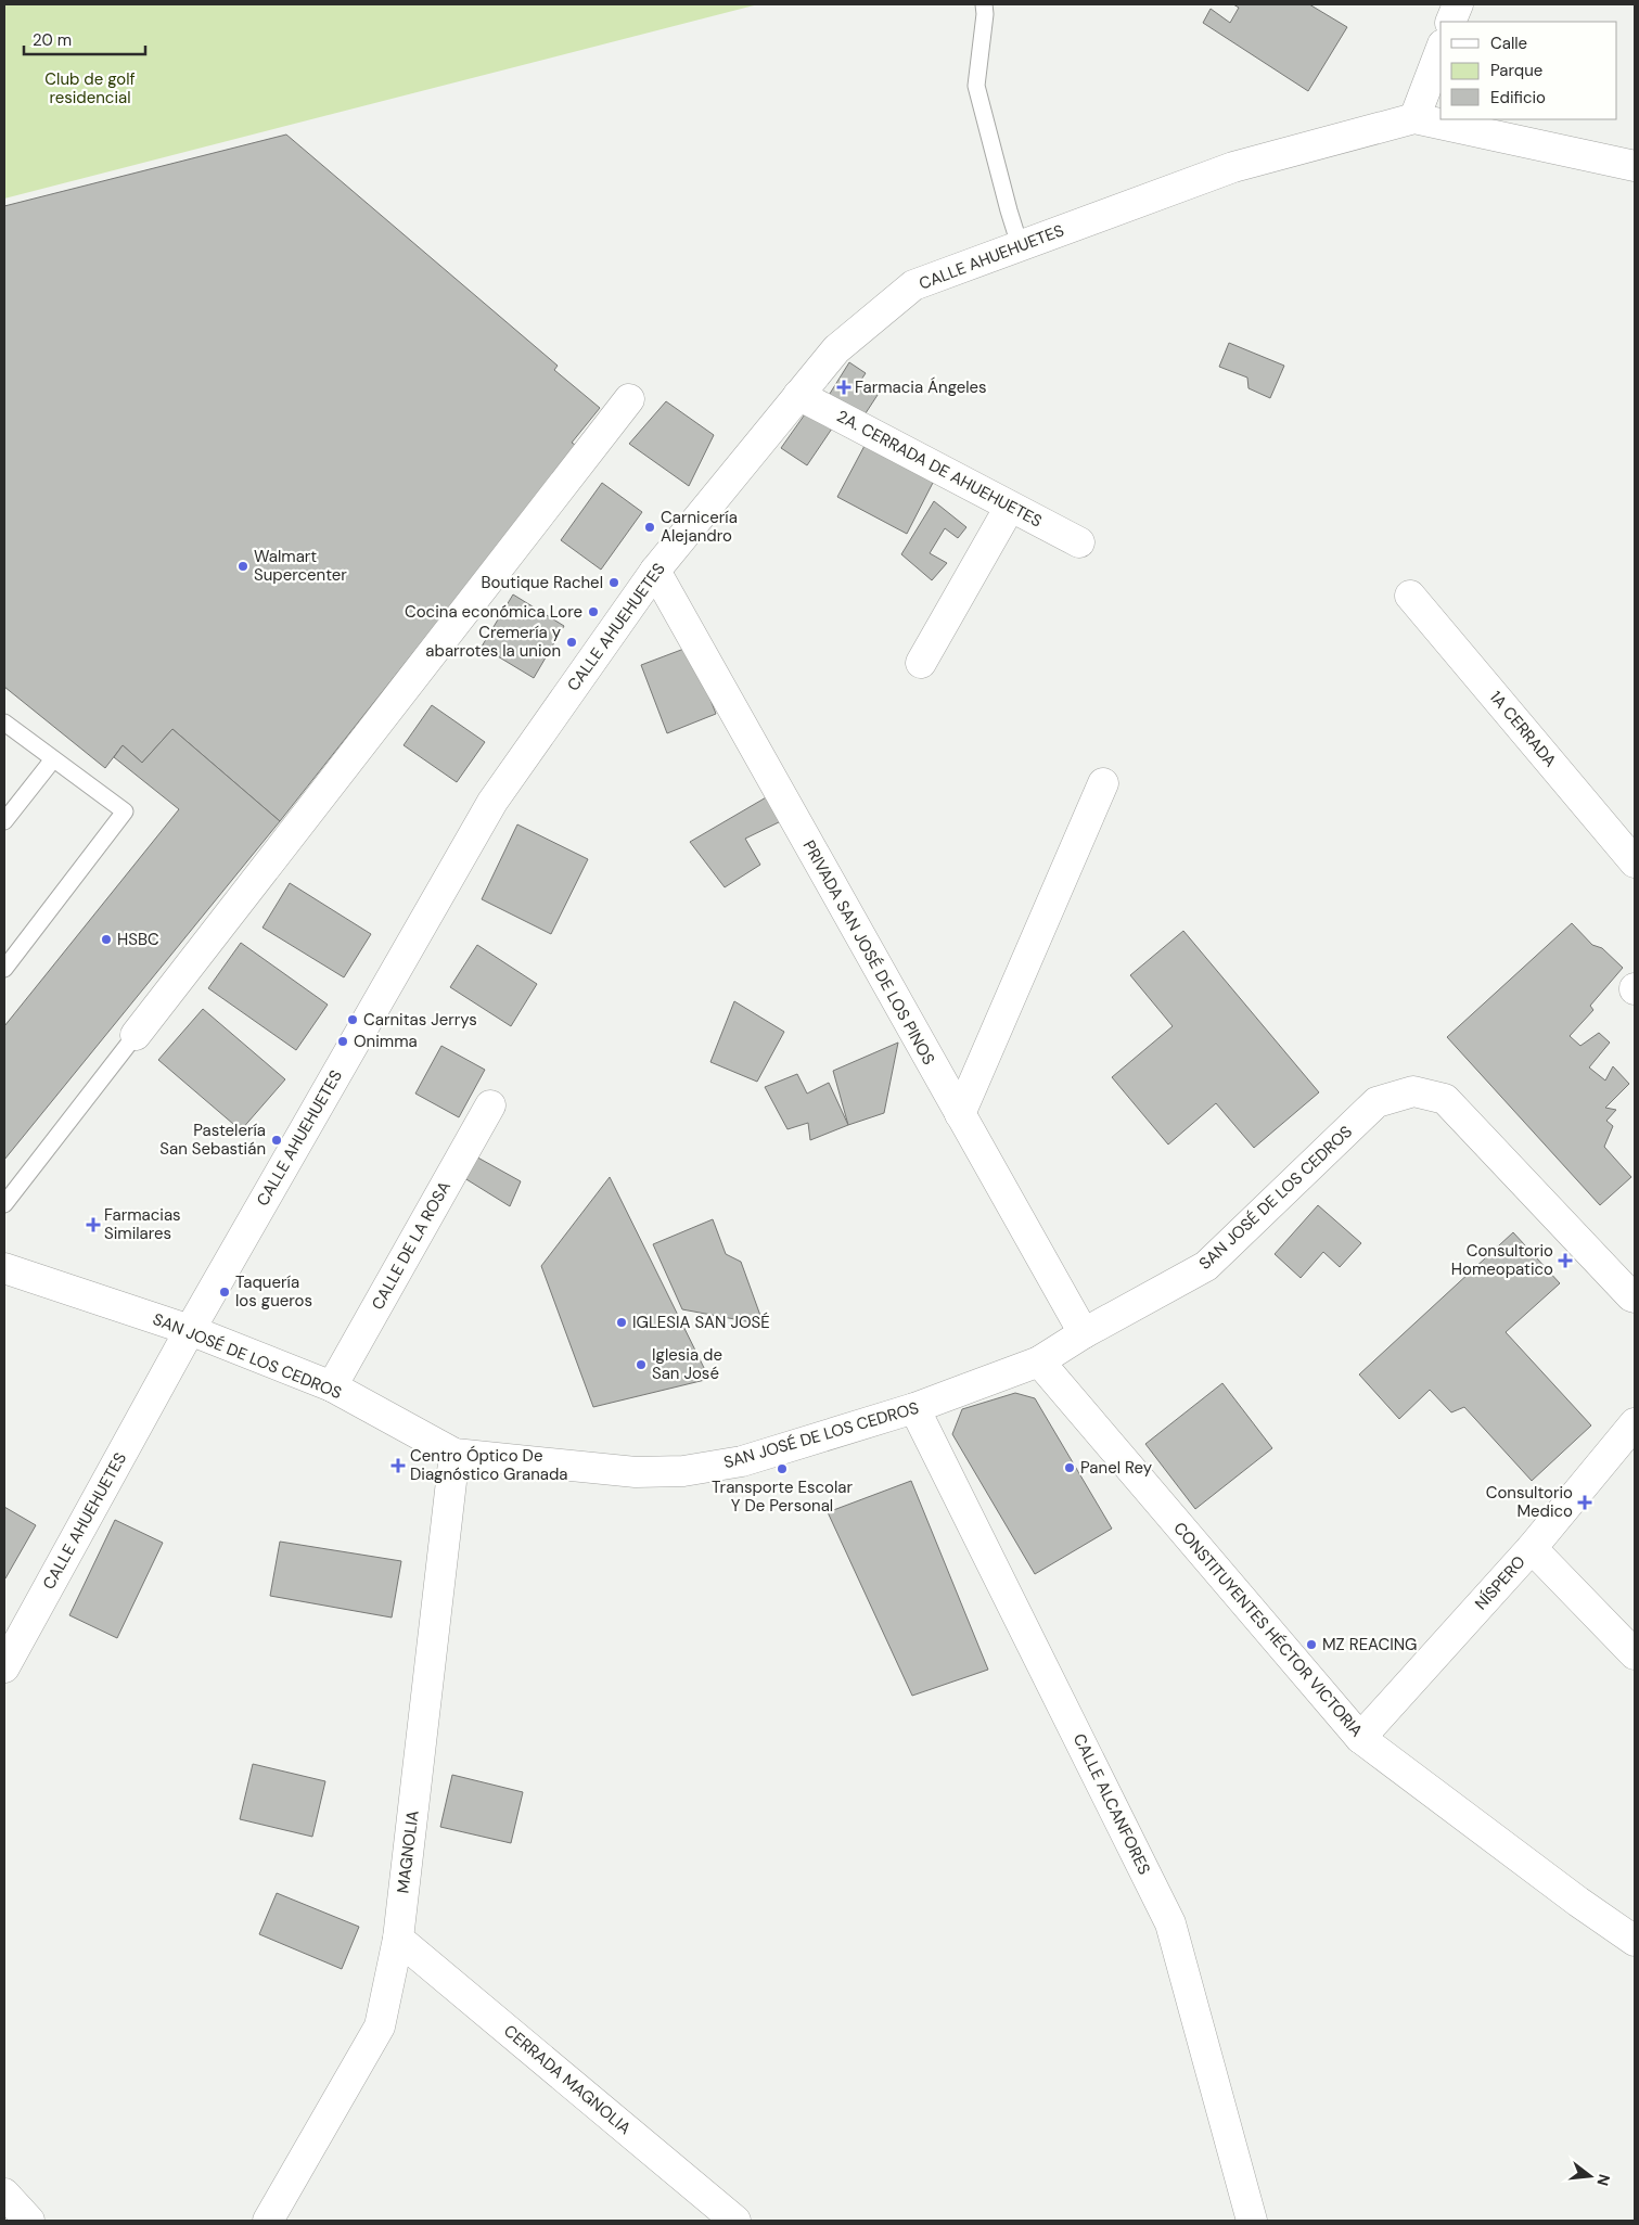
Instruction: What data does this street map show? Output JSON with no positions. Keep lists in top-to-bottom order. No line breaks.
{"streets":{"street":["CALLE AHUEHUETES","2A. CERRADA DE AHUEHUETES","1A CERRADA","PRIVADA SAN JOSÉ DE LOS PINOS","SAN JOSÉ DE LOS CEDROS","CALLE DE LA ROSA","NÍSPERO","CONSTITUYENTES HÉCTOR VICTORIA","CALLE ALCANFORES","MAGNOLIA","CERRADA MAGNOLIA"]},"crossings":[["CALLE AHUEHUETES","2A. CERRADA DE AHUEHUETES"],["CALLE AHUEHUETES","PRIVADA SAN JOSÉ DE LOS PINOS"],["CALLE AHUEHUETES","SAN JOSÉ DE LOS CEDROS"],["PRIVADA SAN JOSÉ DE LOS PINOS","SAN JOSÉ DE LOS CEDROS"],["SAN JOSÉ DE LOS CEDROS","CALLE DE LA ROSA"],["SAN JOSÉ DE LOS CEDROS","CONSTITUYENTES HÉCTOR VICTORIA"],["SAN JOSÉ DE LOS CEDROS","CALLE ALCANFORES"],["SAN JOSÉ DE LOS CEDROS","MAGNOLIA"],["NÍSPERO","CONSTITUYENTES HÉCTOR VICTORIA"],["MAGNOLIA","CERRADA MAGNOLIA"]],"parks":["Club de golf residencial"],"places":{"health":["Farmacia Ángeles","Farmacias Similares","Consultorio Homeopatico","Centro Óptico De Diagnóstico Granada","Consultorio Medico"],"other":["Carnicería Alejandro","Walmart Supercenter","Boutique Rachel","Cocina económica Lore","Cremería y abarrotes la union","HSBC","Carnitas Jerrys","Onimma","Pastelería San Sebastián","Taquería los gueros","IGLESIA SAN JOSÉ","Iglesia de San José","Panel Rey","Transporte Escolar Y De Personal","MZ REACING"]},"legend":["Calle","Parque","Edificio"],"scale_bar":"20 m","north":"right"}
